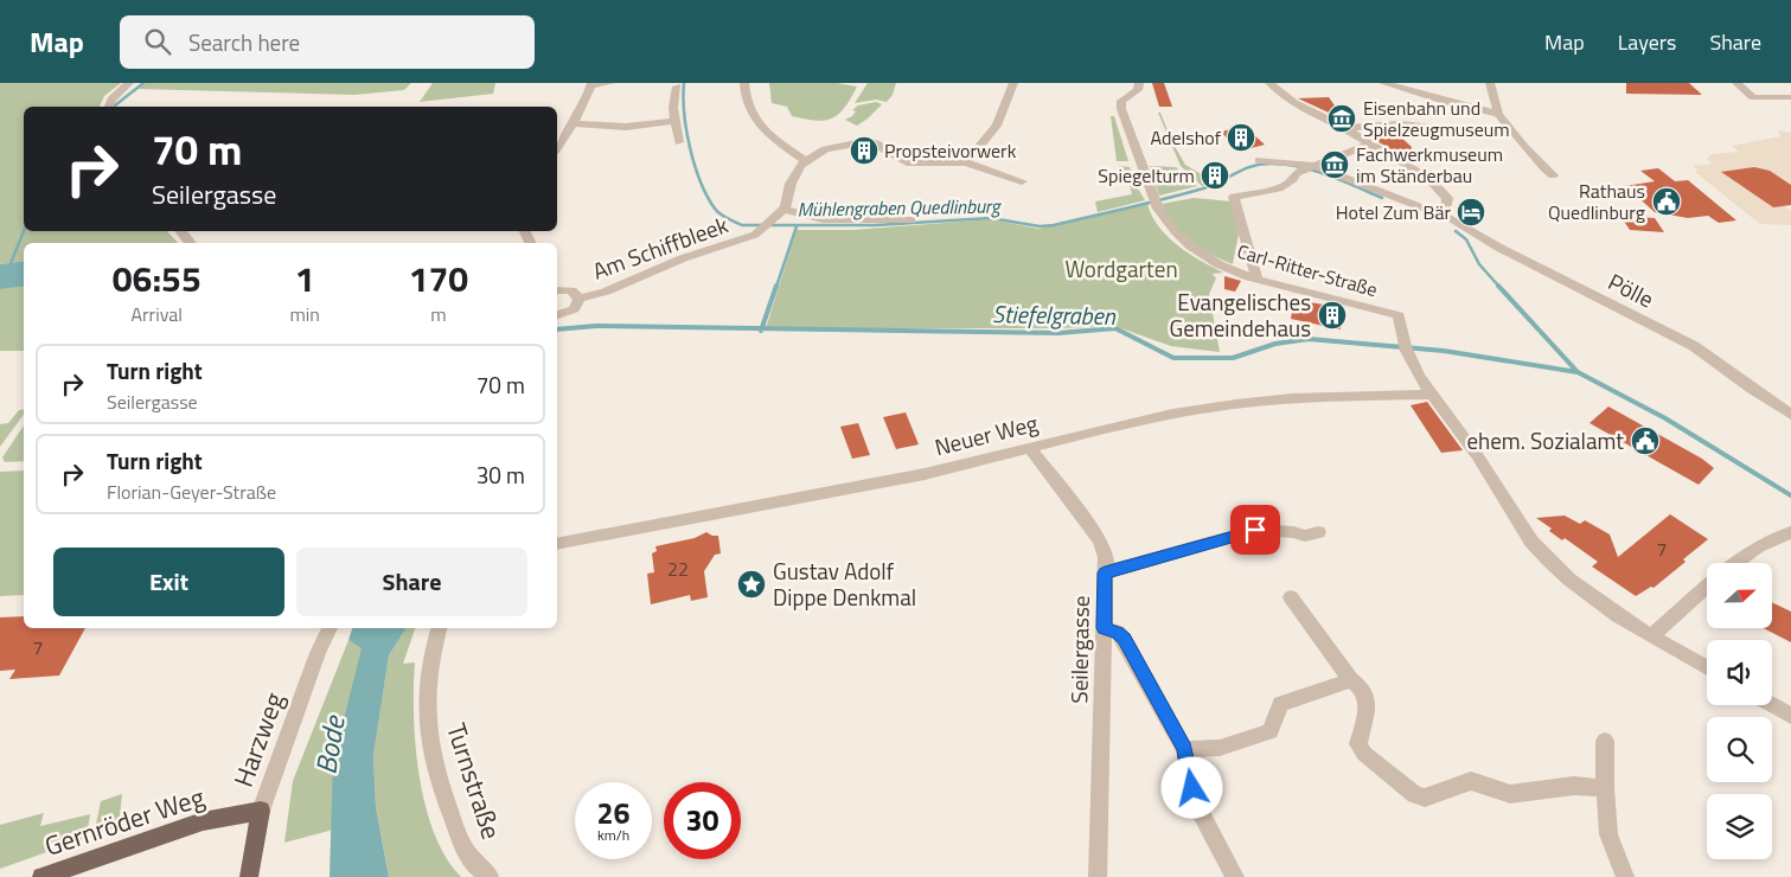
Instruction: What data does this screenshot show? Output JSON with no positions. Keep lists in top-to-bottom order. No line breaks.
{"streets":{"main road":["Harzweg","Gernröder Weg"],"street":["Am Schiffbleek","Carl-Ritter-Straße","Pölle","Neuer Weg","Seilergasse","Turnstraße"]},"crossings":[["Carl-Ritter-Straße","Neuer Weg"],["Neuer Weg","Seilergasse"],["Harzweg","Gernröder Weg"]],"water":["Mühlengraben Quedlinburg","Stiefelgraben","Bode"],"parks":["Wordgarten"],"places":{"museum":["Eisenbahn und Spielzeugmuseum","Fachwerkmuseum im Ständerbau"],"building":["Adelshof","Propsteivorwerk","Spiegelturm","Evangelisches Gemeindehaus"],"public building":["Rathaus Quedlinburg","ehem. Sozialamt"],"hotel":["Hotel Zum Bär"],"place":["Gustav Adolf Dippe Denkmal"]},"house_numbers":["7","22","7"],"north":"right","page":{"header":"Map","search":"Search here","nav":["Map","Layers","Share"],"turn":["70 m","Seilergasse"],"eta":["06:55","Arrival","1","min","170","m"],"list":[{"name":"Turn right","note":"Seilergasse","value":"70 m"},{"name":"Turn right","note":"Florian-Geyer-Straße","value":"30 m"}],"buttons":["Exit","Share"],"speed":"26 km/h","limit":"30"}}
